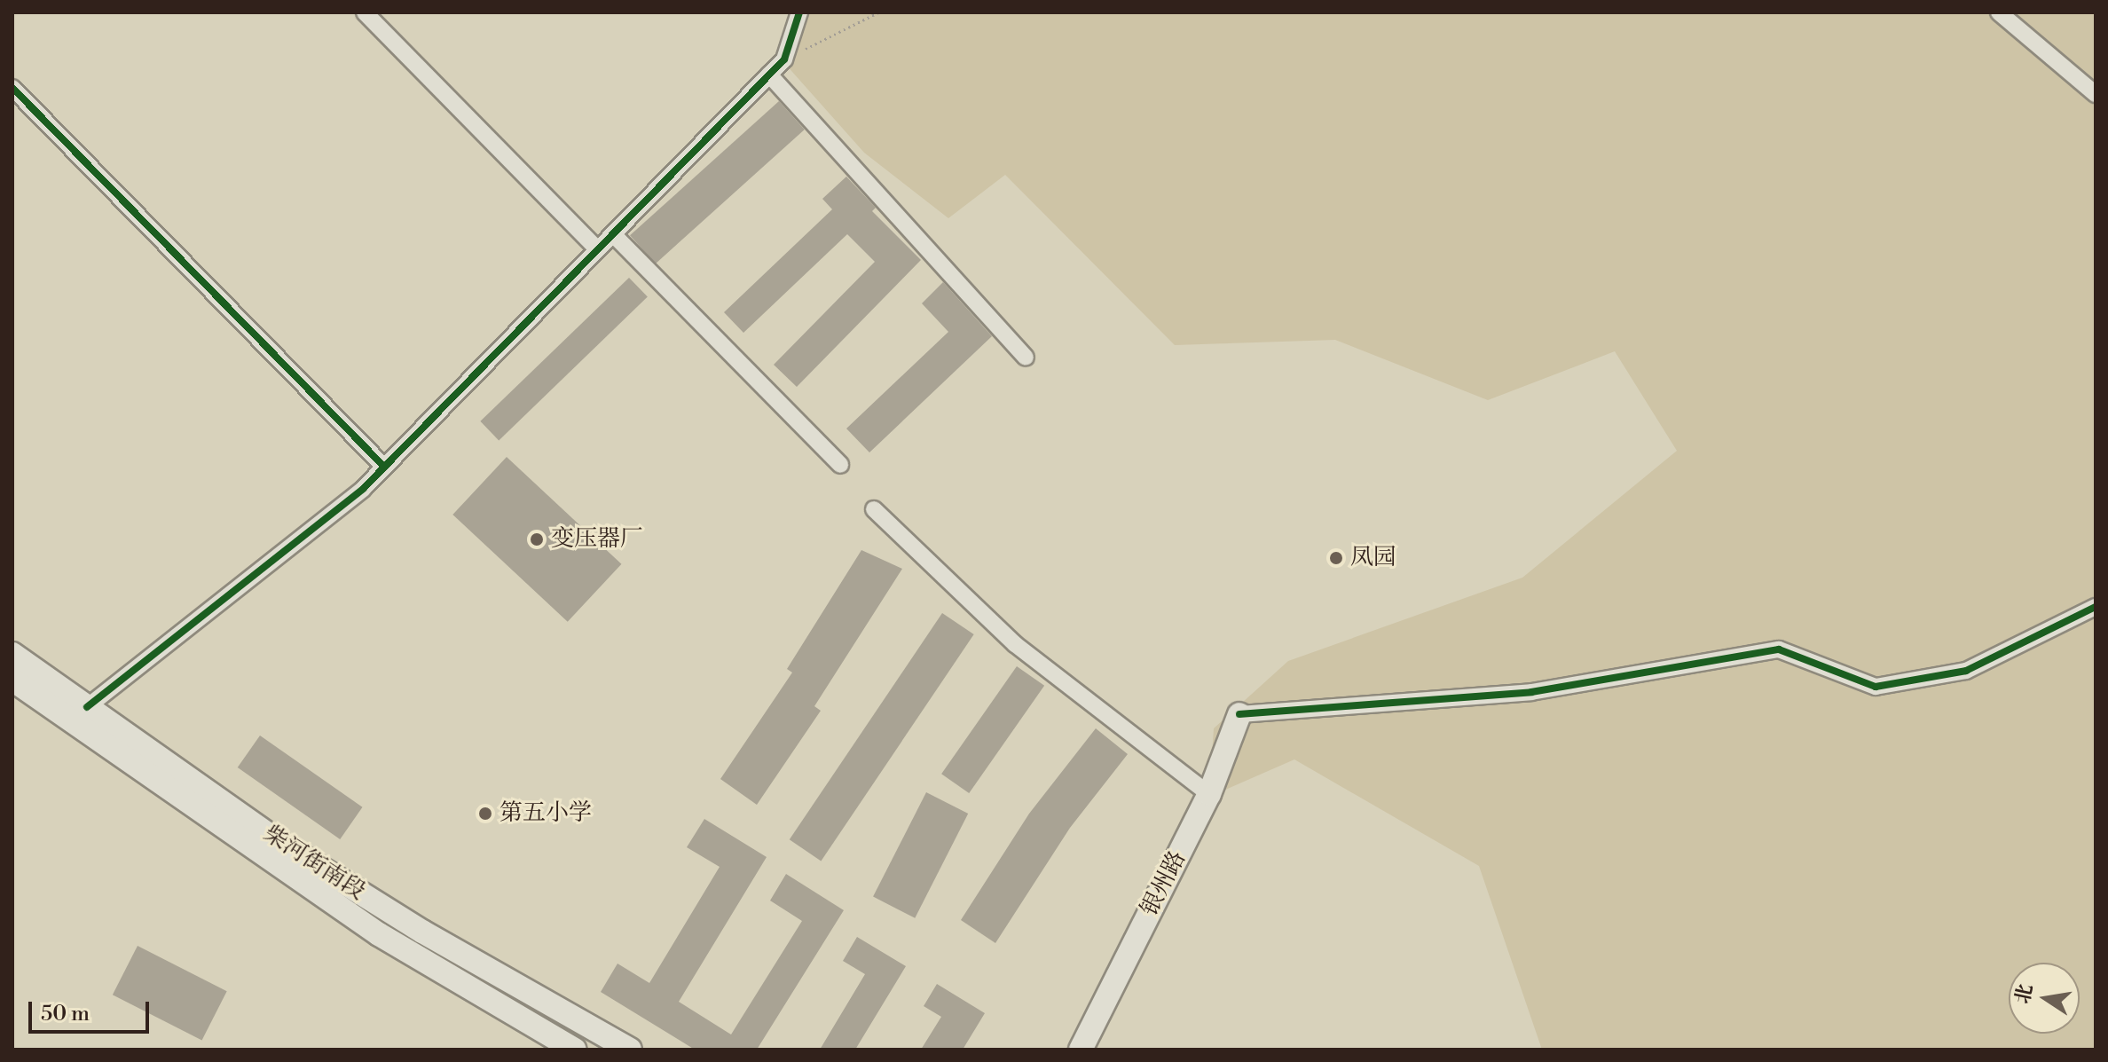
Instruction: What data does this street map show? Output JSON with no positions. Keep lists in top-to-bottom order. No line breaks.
{"streets":{"main road":["柴河街南段","银州路"]},"places":["变压器厂","凤园","第五小学"],"scale_bar":"50 m","north":"left"}
